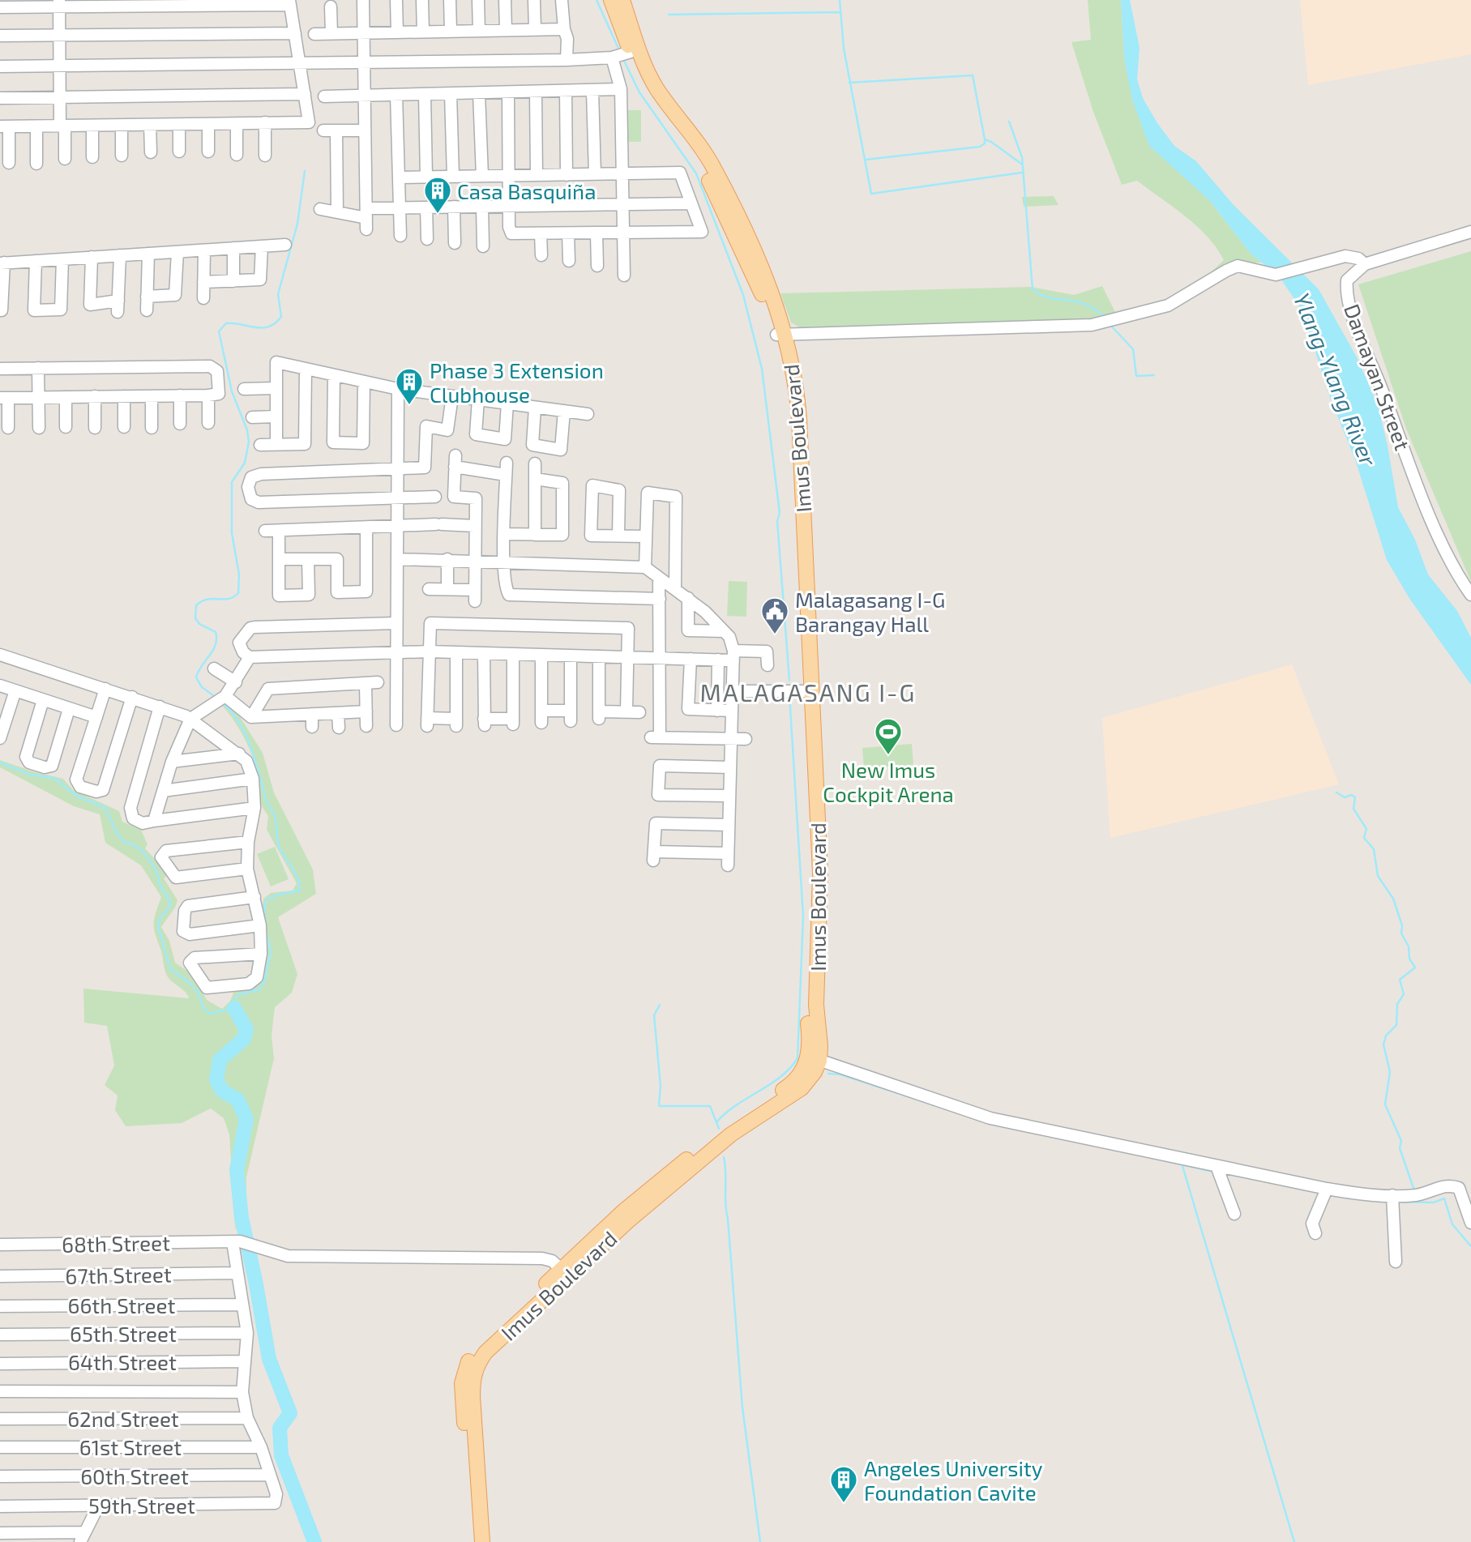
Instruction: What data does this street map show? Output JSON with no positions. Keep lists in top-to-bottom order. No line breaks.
{"streets":{"main road":["Imus Boulevard"],"street":["Damayan Street","68th Street","67th Street","66th Street","65th Street","64th Street","62nd Street","61st Street","60th Street","59th Street"]},"crossings":[["Imus Boulevard","68th Street"],["60th Street","59th Street"]],"districts":["MALAGASANG I-G"],"water":["Ylang-Ylang River"],"places":{"building":["Casa Basquiña","Phase 3 Extension Clubhouse","Angeles University Foundation Cavite"],"public building":["Malagasang I-G Barangay Hall"],"sports":["New Imus Cockpit Arena"]}}
